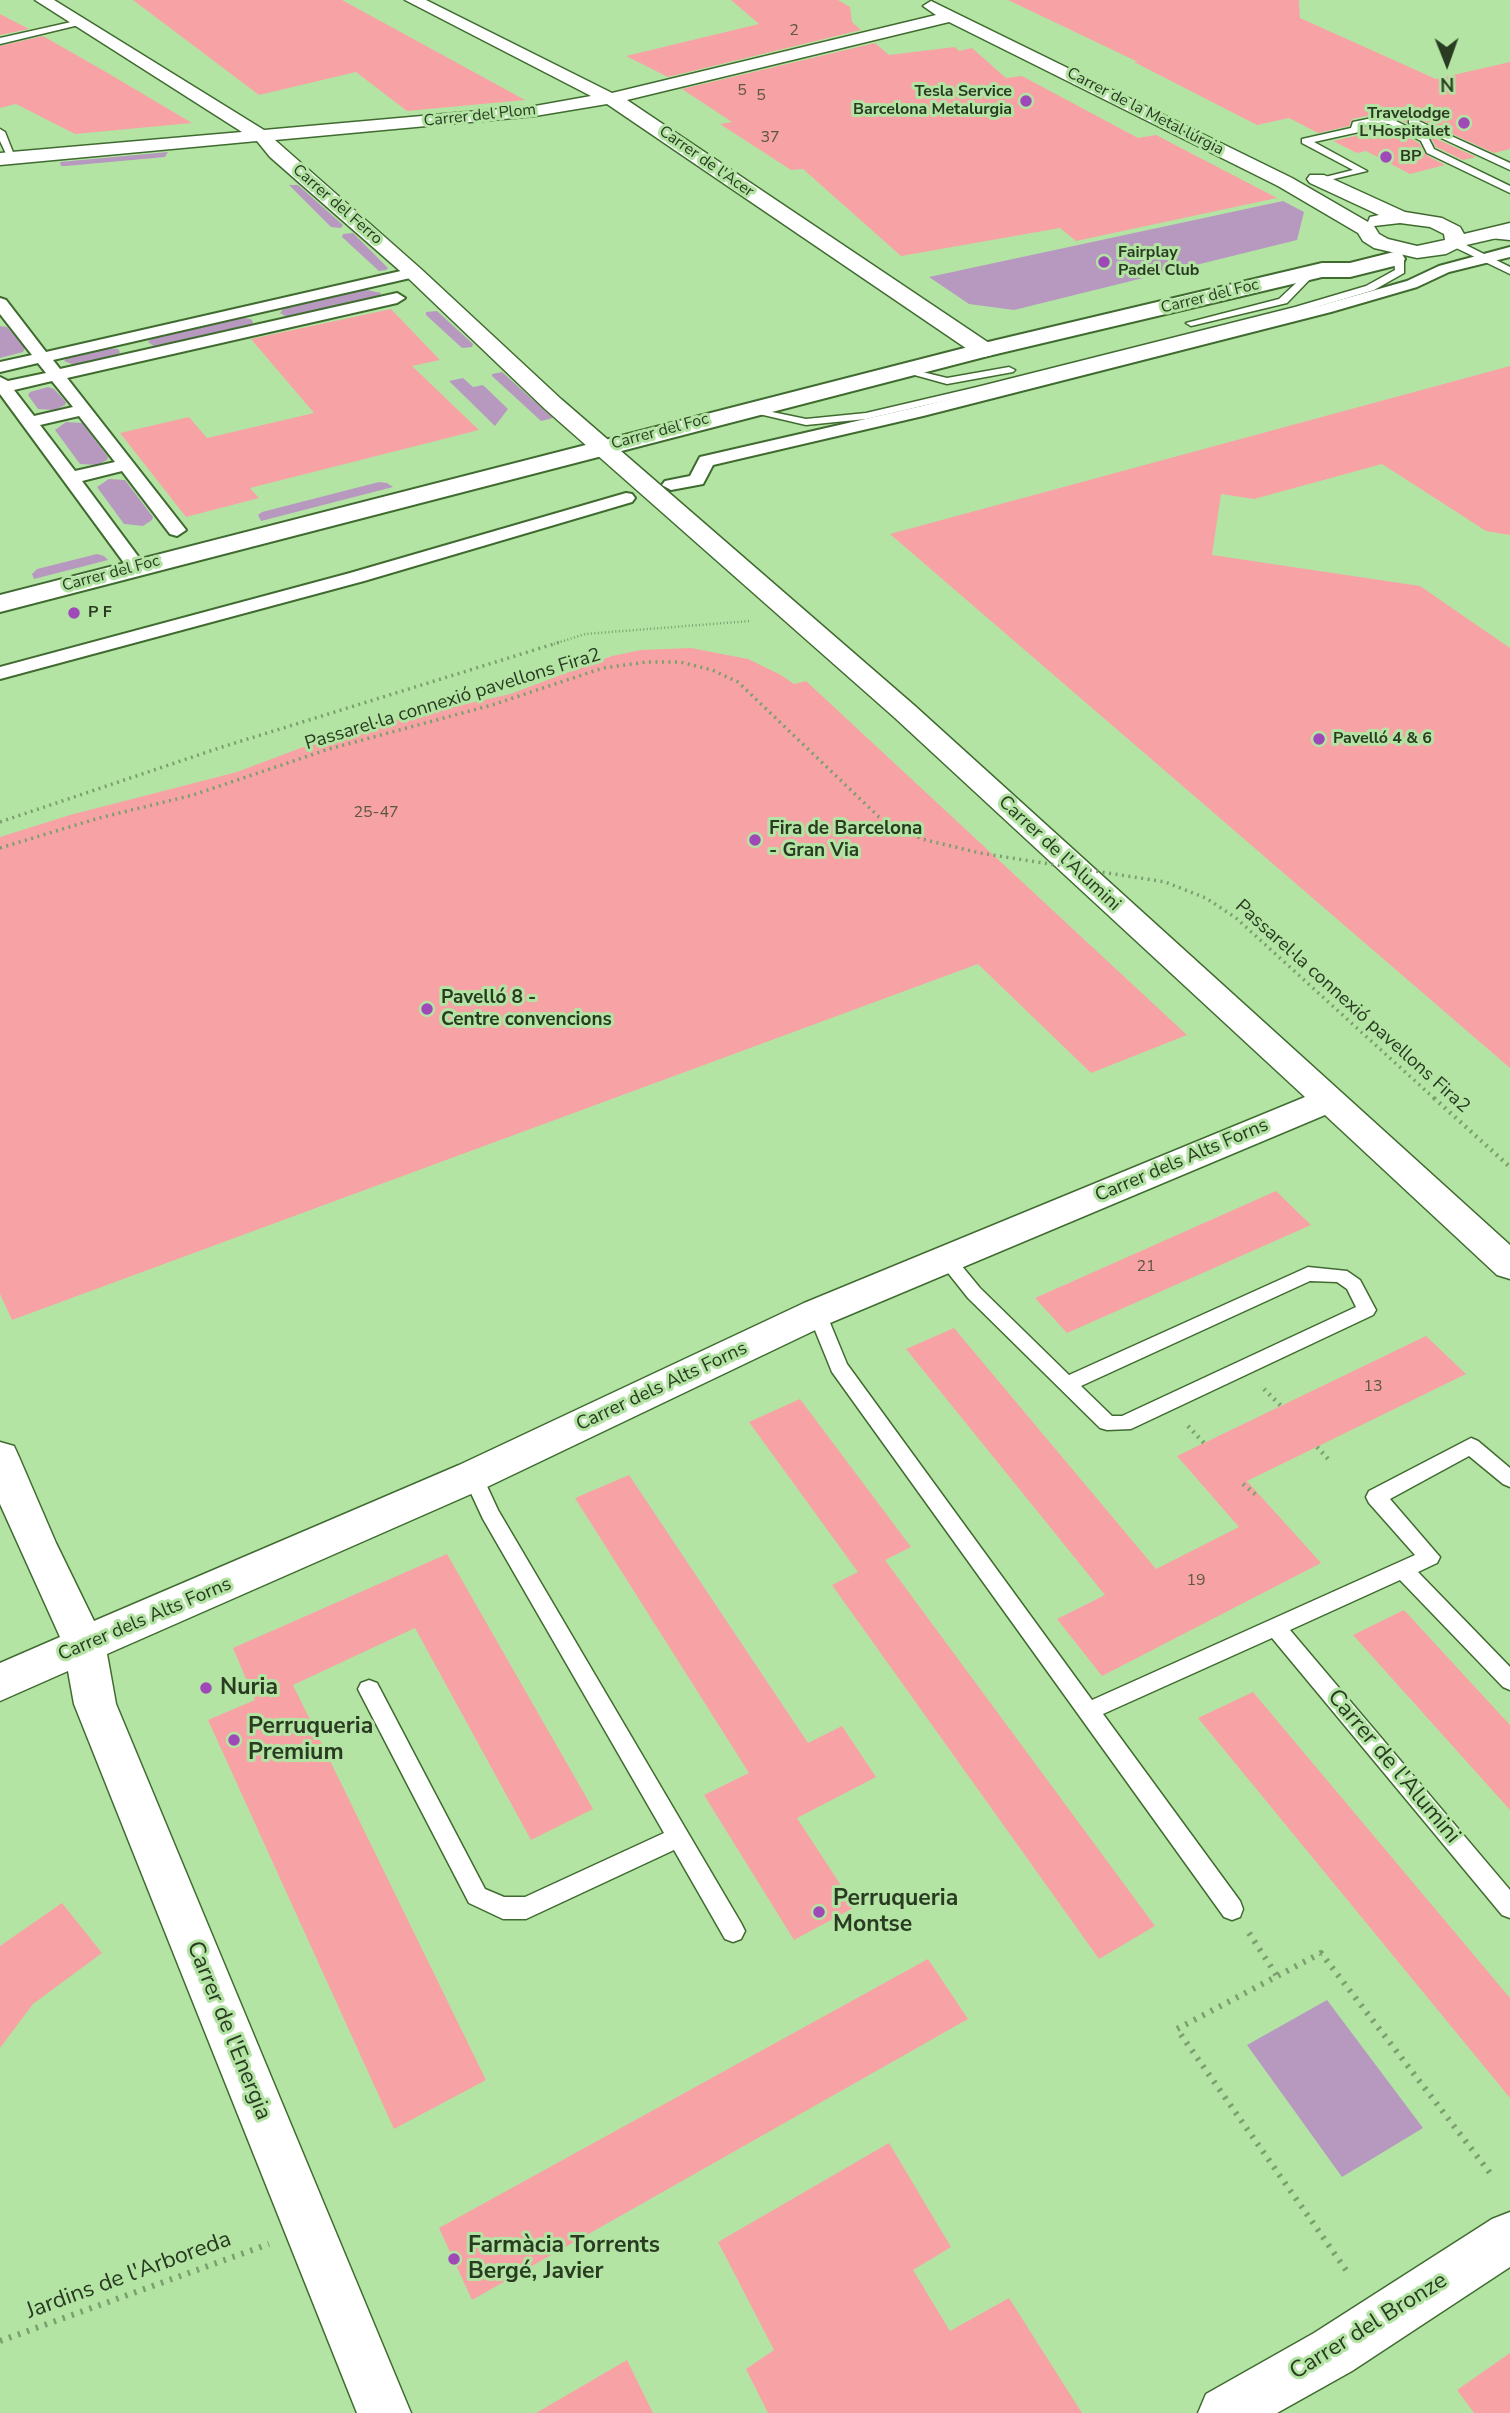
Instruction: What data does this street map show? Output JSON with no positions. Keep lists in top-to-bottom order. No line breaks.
{"streets":{"street":["Carrer de la Metal·lúrgia","Carrer del Plom","Carrer de l'Acer","Carrer del Ferro","Carrer del Foc","Carrer de l'Alumini","Carrer dels Alts Forns","Carrer de l'Energia","Carrer del Bronze"],"path":["Passarel·la connexió pavellons Fira2","Jardins de l'Arboreda"]},"crossings":[["Carrer de la Metal·lúrgia","Carrer del Plom"],["Carrer de la Metal·lúrgia","Carrer del Foc"],["Carrer del Plom","Carrer de l'Acer"],["Carrer del Plom","Carrer del Ferro"],["Carrer de l'Acer","Carrer del Foc"],["Carrer del Ferro","Carrer del Foc"],["Carrer del Ferro","Carrer de l'Alumini"],["Carrer del Foc","Carrer de l'Alumini"],["Carrer de l'Alumini","Carrer dels Alts Forns"],["Carrer dels Alts Forns","Carrer de l'Energia"]],"places":["Tesla Service Barcelona Metalurgia","Travelodge L'Hospitalet","BP","Fairplay Padel Club","P F","Pavelló 4 & 6","Fira de Barcelona - Gran Via","Pavelló 8 - Centre convencions","Nuria","Perruqueria Premium","Perruqueria Montse","Farmàcia Torrents Bergé, Javier"],"house_numbers":["2","5","5","37","25-47","21","13","19"],"north":"bottom"}
